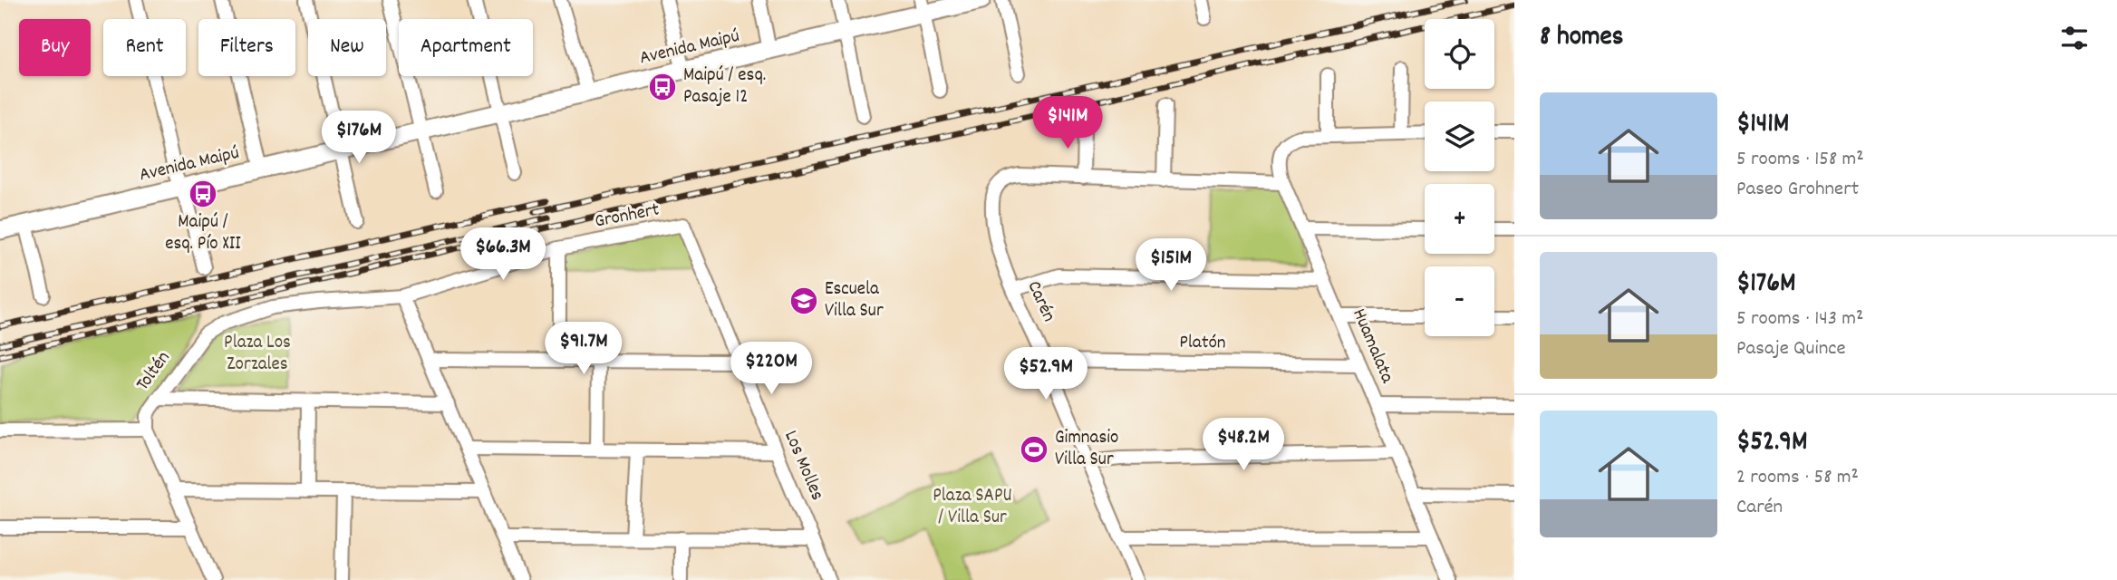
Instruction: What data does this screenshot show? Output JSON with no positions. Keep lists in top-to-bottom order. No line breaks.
{"streets":{"main road":["Avenida Maipú"],"street":["Gronhert","Carén","Platón","Huamalata","Toltén","Los Molles"]},"crossings":[["Gronhert","Toltén"],["Gronhert","Los Molles"],["Carén","Platón"],["Platón","Huamalata"]],"parks":["Plaza Los Zorzales","Plaza SAPU / Villa Sur"],"places":{"bus stop":["Maipú / esq. Pasaje 12","Maipú / esq. Pío XII"],"school or university":["Escuela Villa Sur"],"sports":["Gimnasio Villa Sur"]},"page":{"heading":"8 homes","map_buttons":["+","−"],"chip":["Buy","Rent","Filters","New","Apartment"],"list":[{"name":"$141M","note":"5 rooms · 158 m² · Paseo Grohnert"},{"name":"$176M","note":"5 rooms · 143 m² · Pasaje Quince"},{"name":"$52.9M","note":"2 rooms · 58 m² · Carén"}],"price":["$141M","$176M","$66.3M","$151M","$91.7M","$220M","$52.9M","$48.2M"]}}
